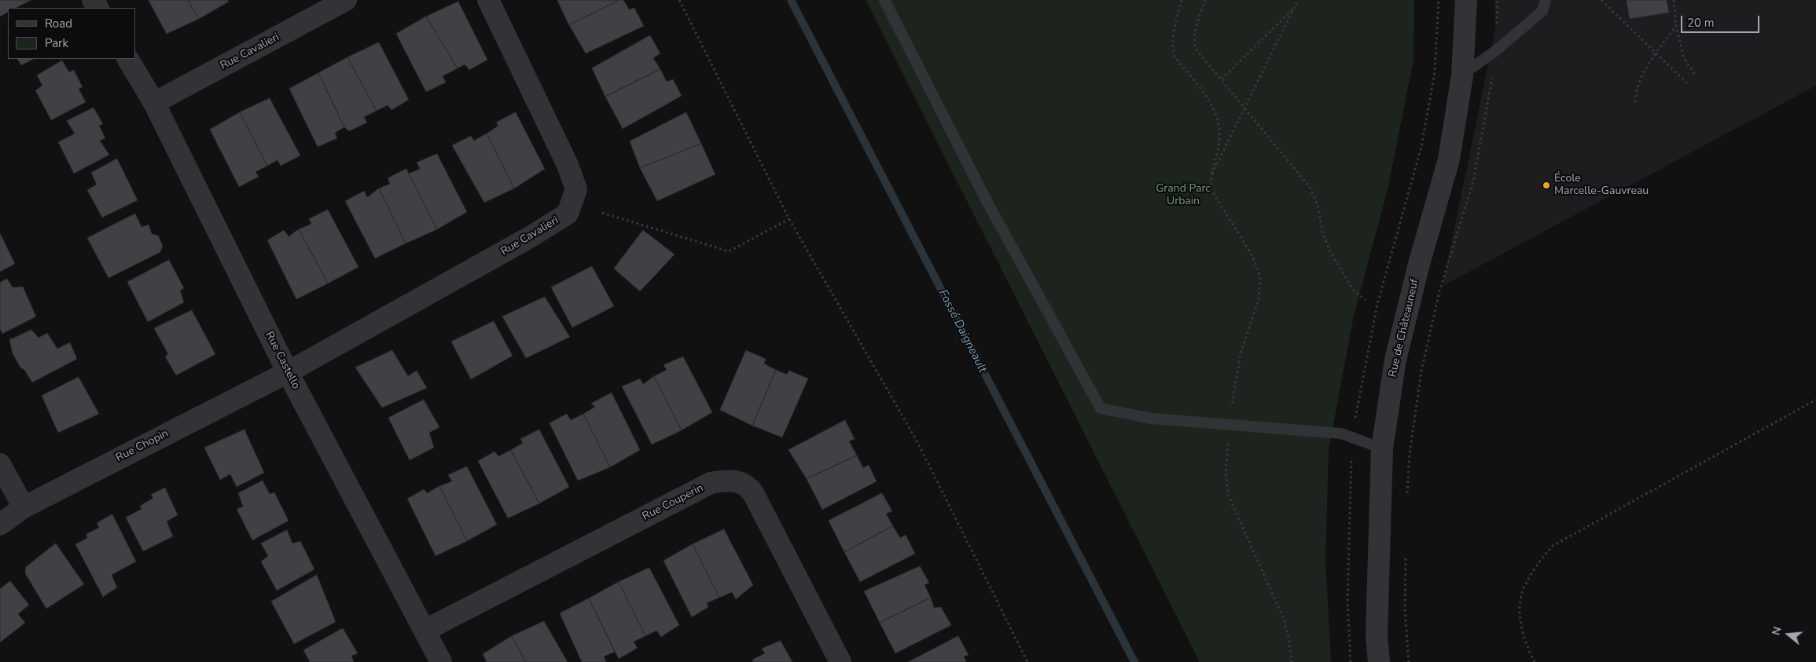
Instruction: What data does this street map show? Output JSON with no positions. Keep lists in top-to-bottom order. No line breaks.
{"streets":{"street":["Rue Cavalieri","Rue de Châteauneuf","Rue Castello","Rue Chopin","Rue Couperin"]},"crossings":[["Rue Cavalieri","Rue Castello"],["Rue Cavalieri","Rue Chopin"],["Rue Castello","Rue Chopin"],["Rue Castello","Rue Couperin"]],"water":["Fossé Daigneault"],"parks":["Grand Parc Urbain"],"places":["École Marcelle-Gauvreau"],"legend":["Road","Park"],"scale_bar":"20 m","north":"left"}
